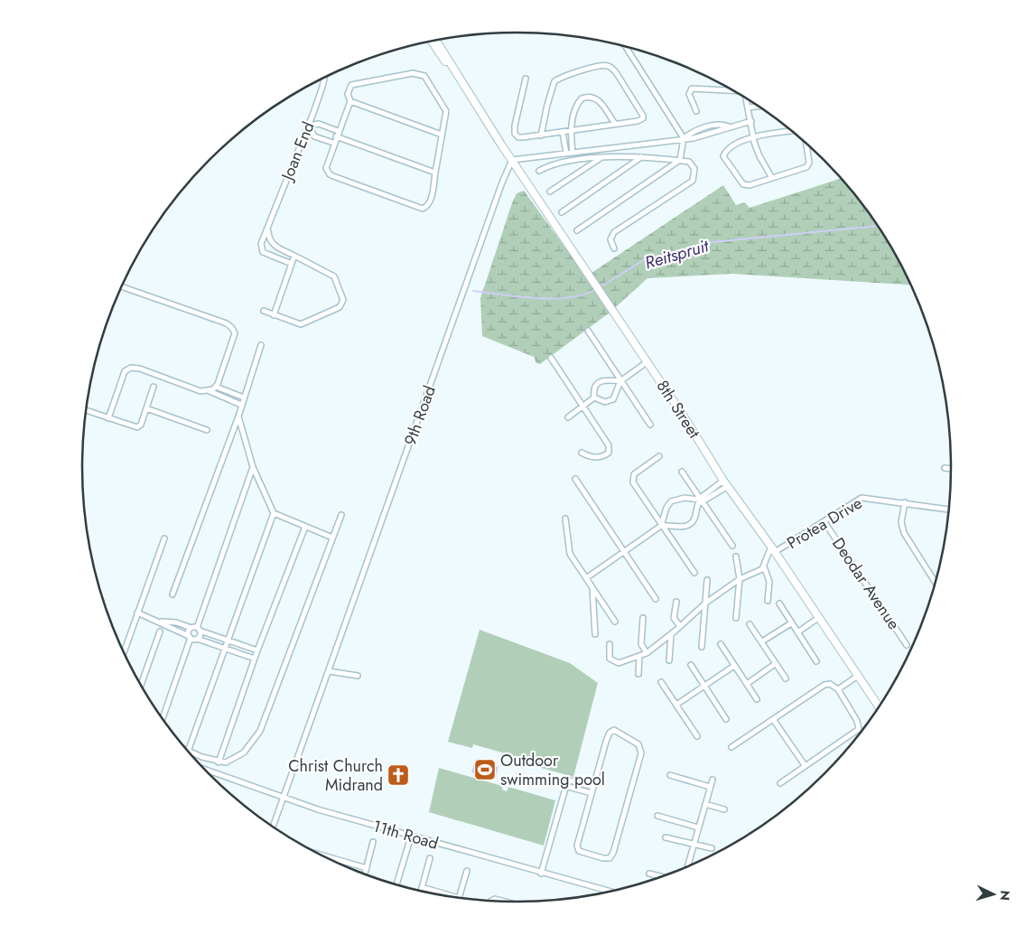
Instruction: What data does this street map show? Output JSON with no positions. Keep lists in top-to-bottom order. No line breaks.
{"streets":{"street":["Joan End","8th Street","9th Road","Protea Drive","Deodar Avenue","11th Road"]},"crossings":[["8th Street","9th Road"],["8th Street","Protea Drive"],["9th Road","11th Road"],["Protea Drive","Deodar Avenue"]],"water":["Reitspruit"],"places":{"sports":["Outdoor swimming pool"],"church":["Christ Church Midrand"]},"north":"right"}
